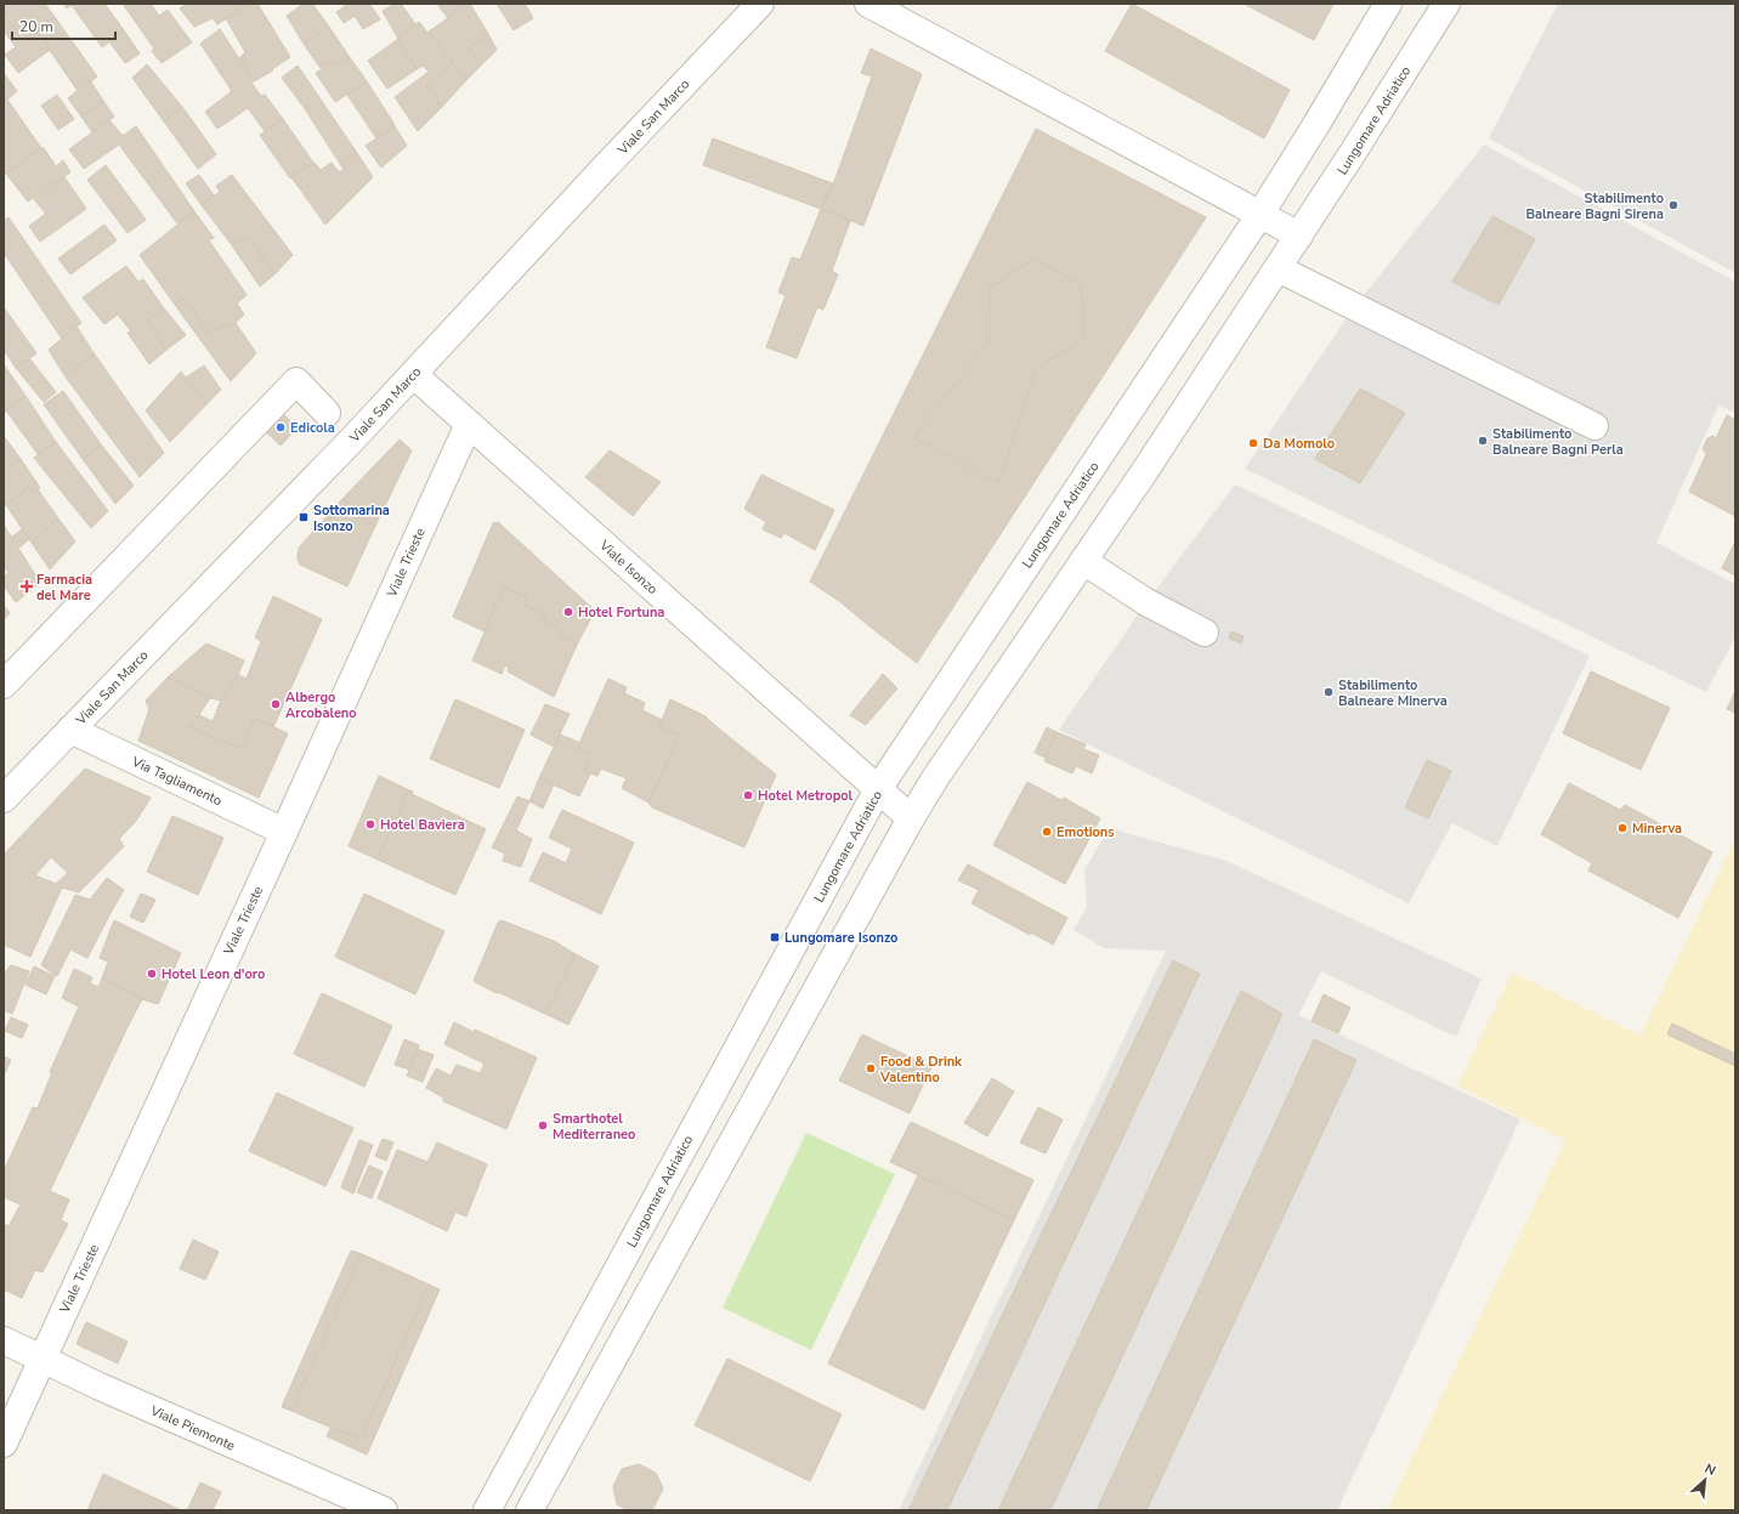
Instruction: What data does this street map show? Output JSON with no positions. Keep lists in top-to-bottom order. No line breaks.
{"streets":{"street":["Viale San Marco","Lungomare Adriatico","Viale Trieste","Viale Isonzo","Via Tagliamento","Viale Piemonte"]},"crossings":[["Viale San Marco","Viale Isonzo"],["Viale San Marco","Via Tagliamento"],["Lungomare Adriatico","Viale Isonzo"],["Viale Trieste","Viale Isonzo"],["Viale Trieste","Via Tagliamento"],["Viale Trieste","Viale Piemonte"]],"places":{"other":["Stabilimento Balneare Bagni Sirena","Edicola","Stabilimento Balneare Bagni Perla","Da Momolo","Hotel Fortuna","Stabilimento Balneare Minerva","Albergo Arcobaleno","Hotel Metropol","Hotel Baviera","Minerva","Emotions","Hotel Leon d'oro","Food & Drink Valentino","Smarthotel Mediterraneo"],"transit":["Sottomarina Isonzo","Lungomare Isonzo"],"health":["Farmacia del Mare"]},"scale_bar":"20 m","north":"top right"}
